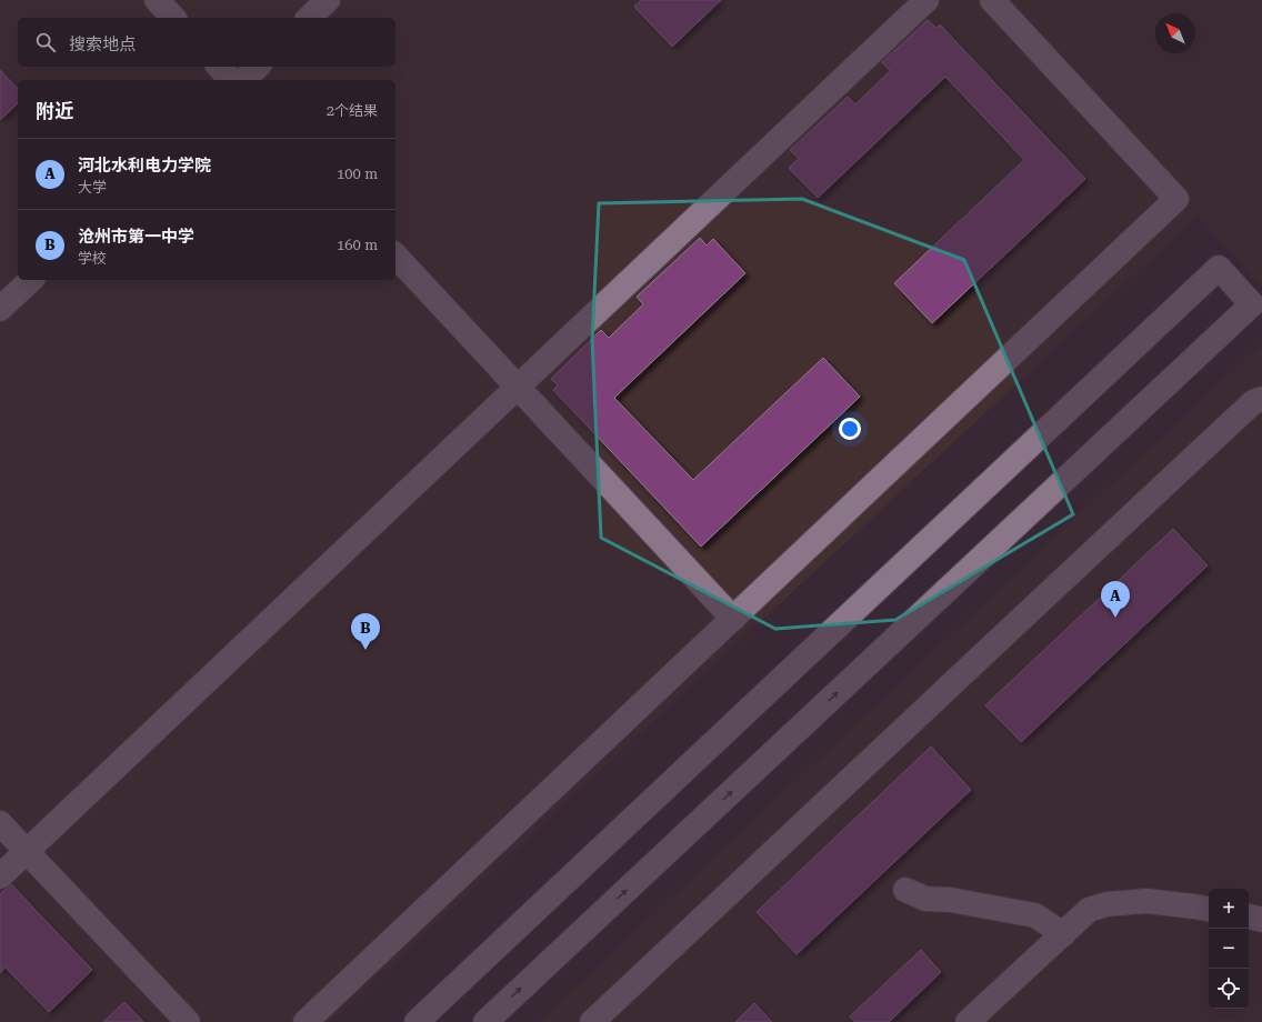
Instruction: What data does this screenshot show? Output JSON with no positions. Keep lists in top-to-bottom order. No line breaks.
{"north":"top left","page":{"search":"搜索地点","heading":["附近","2个结果"],"list":[{"mark":"A","name":"河北水利电力学院","note":"大学","value":"100 m"},{"mark":"B","name":"沧州市第一中学","note":"学校","value":"160 m"}],"pins":["A","B"],"map_buttons":["+","−"]}}
